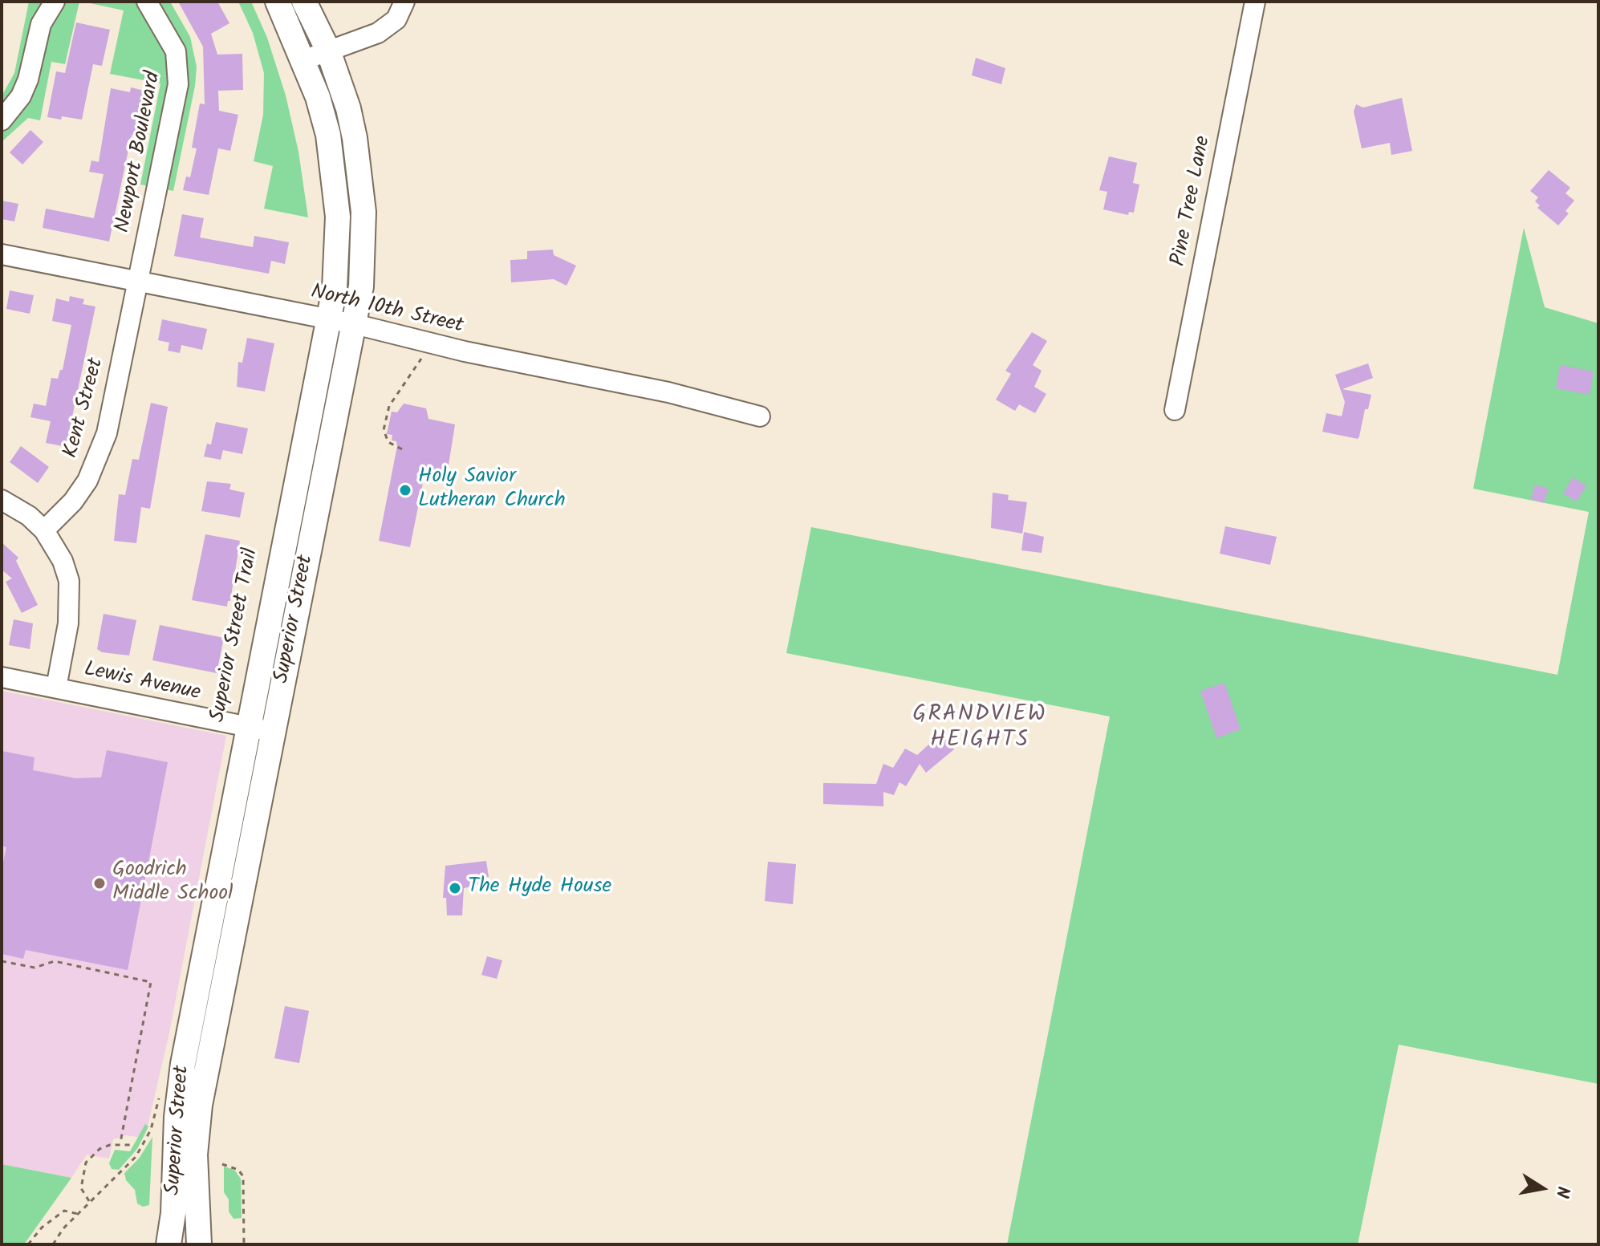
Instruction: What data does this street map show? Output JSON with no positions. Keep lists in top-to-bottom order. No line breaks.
{"streets":{"main road":["Superior Street"],"street":["Newport Boulevard","Pine Tree Lane","North 10th Street","Kent Street","Lewis Avenue"]},"crossings":[["Newport Boulevard","North 10th Street"],["Newport Boulevard","Kent Street"],["North 10th Street","Kent Street"],["North 10th Street","Superior Street"],["Superior Street","Lewis Avenue"]],"districts":["GRANDVIEW HEIGHTS"],"places":["Holy Savior Lutheran Church","Goodrich Middle School","The Hyde House"],"north":"right"}
